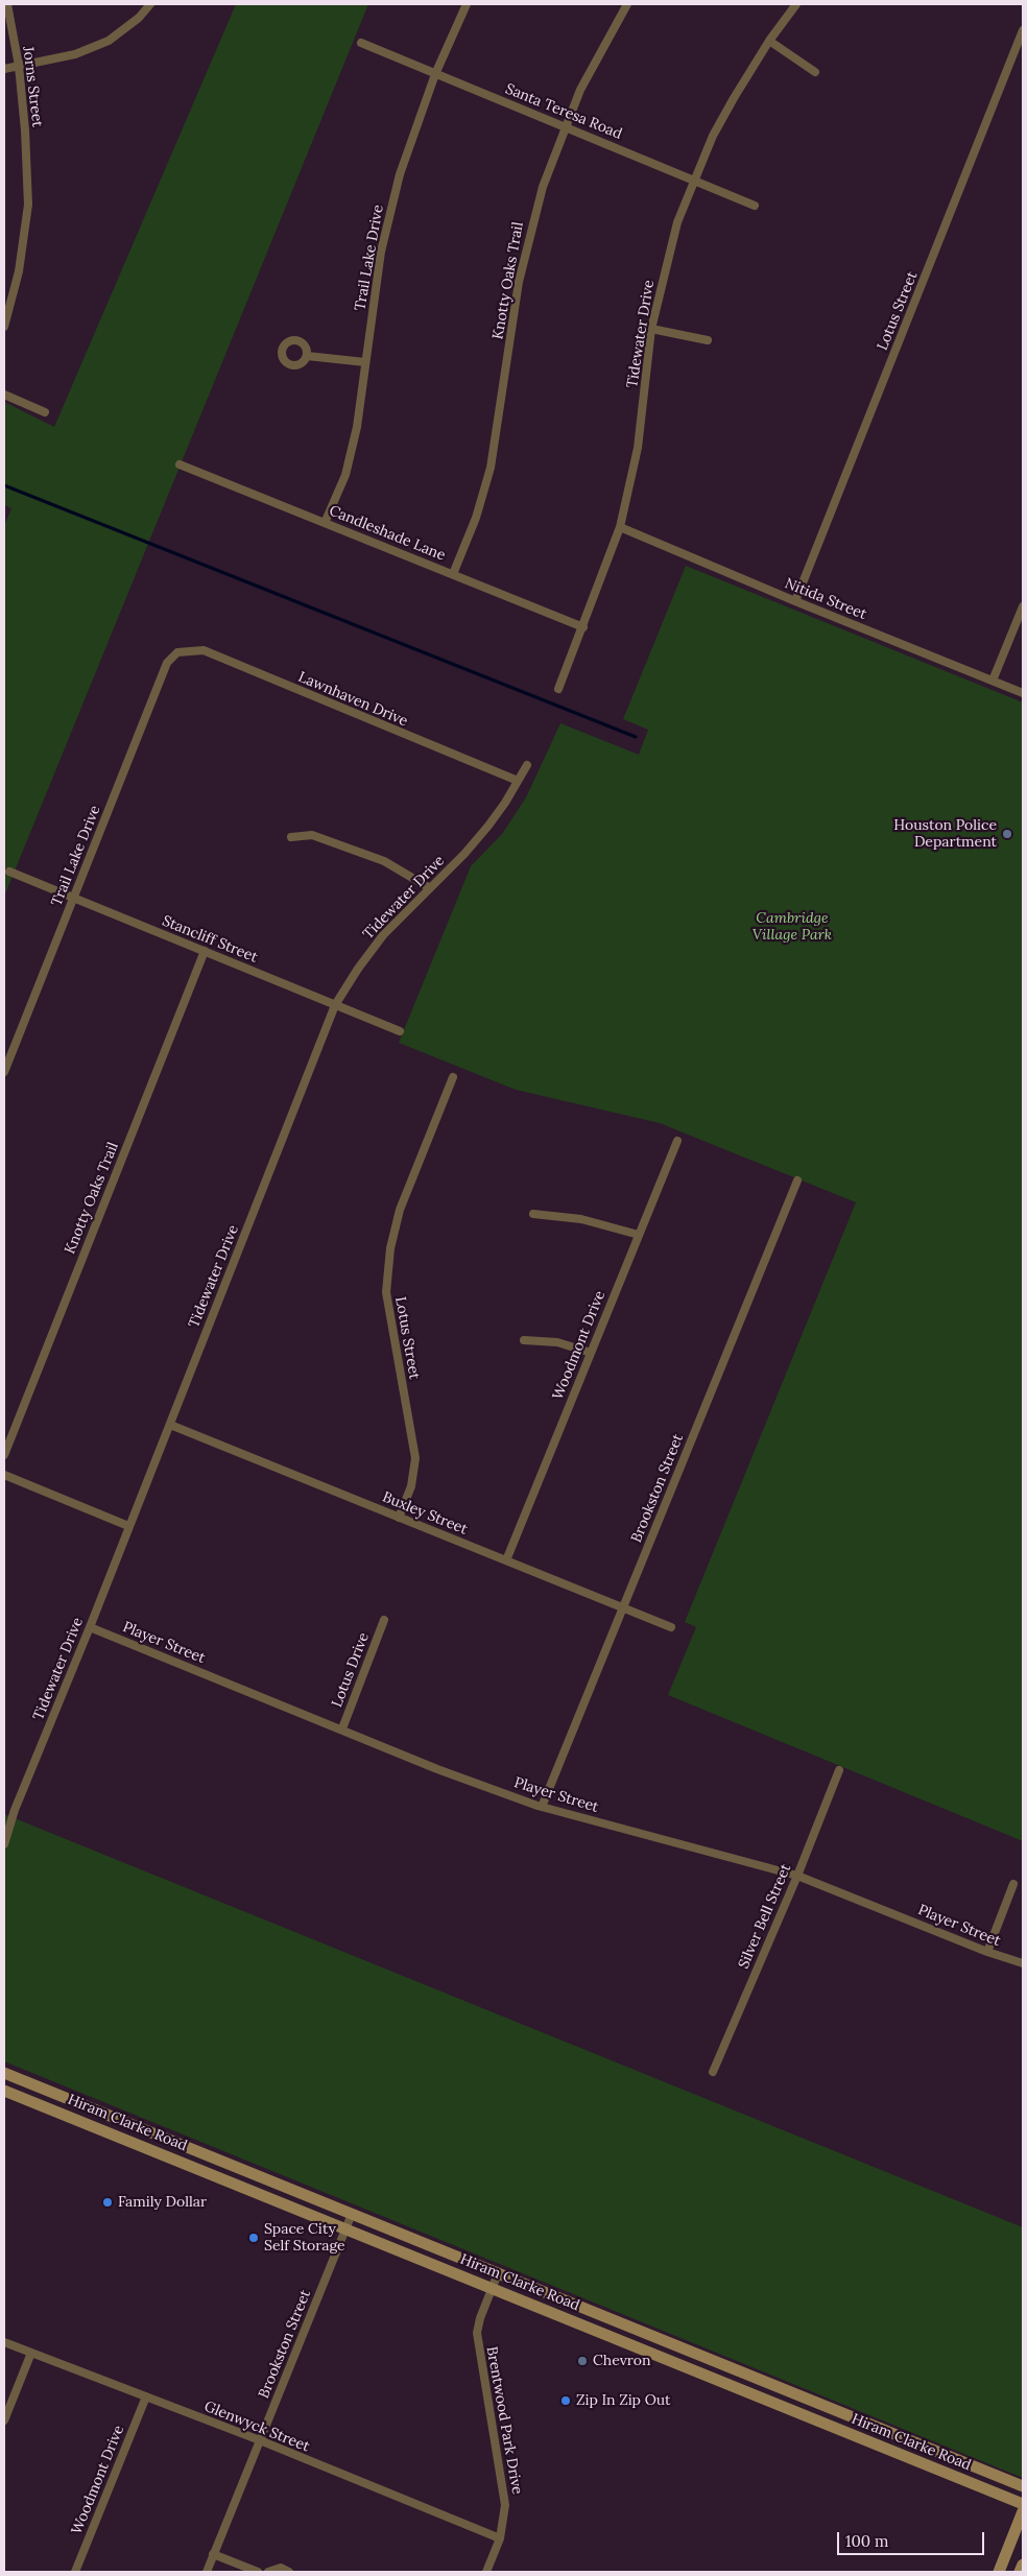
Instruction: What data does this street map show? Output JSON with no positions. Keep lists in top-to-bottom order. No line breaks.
{"streets":{"main road":["Hiram Clarke Road"],"street":["Jorns Street","Santa Teresa Road","Trail Lake Drive","Knotty Oaks Trail","Lotus Street","Tidewater Drive","Candleshade Lane","Nitida Street","Lawnhaven Drive","Stancliff Street","Woodmont Drive","Brookston Street","Buxley Street","Player Street","Lotus Drive","Silver Bell Street","Brentwood Park Drive","Glenwyck Street"]},"crossings":[["Santa Teresa Road","Trail Lake Drive"],["Santa Teresa Road","Knotty Oaks Trail"],["Santa Teresa Road","Tidewater Drive"],["Trail Lake Drive","Candleshade Lane"],["Trail Lake Drive","Lawnhaven Drive"],["Trail Lake Drive","Stancliff Street"],["Knotty Oaks Trail","Candleshade Lane"],["Knotty Oaks Trail","Stancliff Street"],["Lotus Street","Nitida Street"],["Lotus Street","Buxley Street"],["Tidewater Drive","Candleshade Lane"],["Tidewater Drive","Nitida Street"],["Tidewater Drive","Lawnhaven Drive"],["Tidewater Drive","Stancliff Street"],["Tidewater Drive","Buxley Street"],["Tidewater Drive","Player Street"],["Woodmont Drive","Buxley Street"],["Woodmont Drive","Glenwyck Street"],["Brookston Street","Buxley Street"],["Brookston Street","Player Street"],["Brookston Street","Hiram Clarke Road"],["Brookston Street","Glenwyck Street"],["Player Street","Lotus Drive"],["Player Street","Silver Bell Street"],["Hiram Clarke Road","Brentwood Park Drive"],["Brentwood Park Drive","Glenwyck Street"]],"parks":["Cambridge Village Park"],"places":["Houston Police Department","Family Dollar","Space City Self Storage","Chevron","Zip In Zip Out"],"scale_bar":"100 m"}
